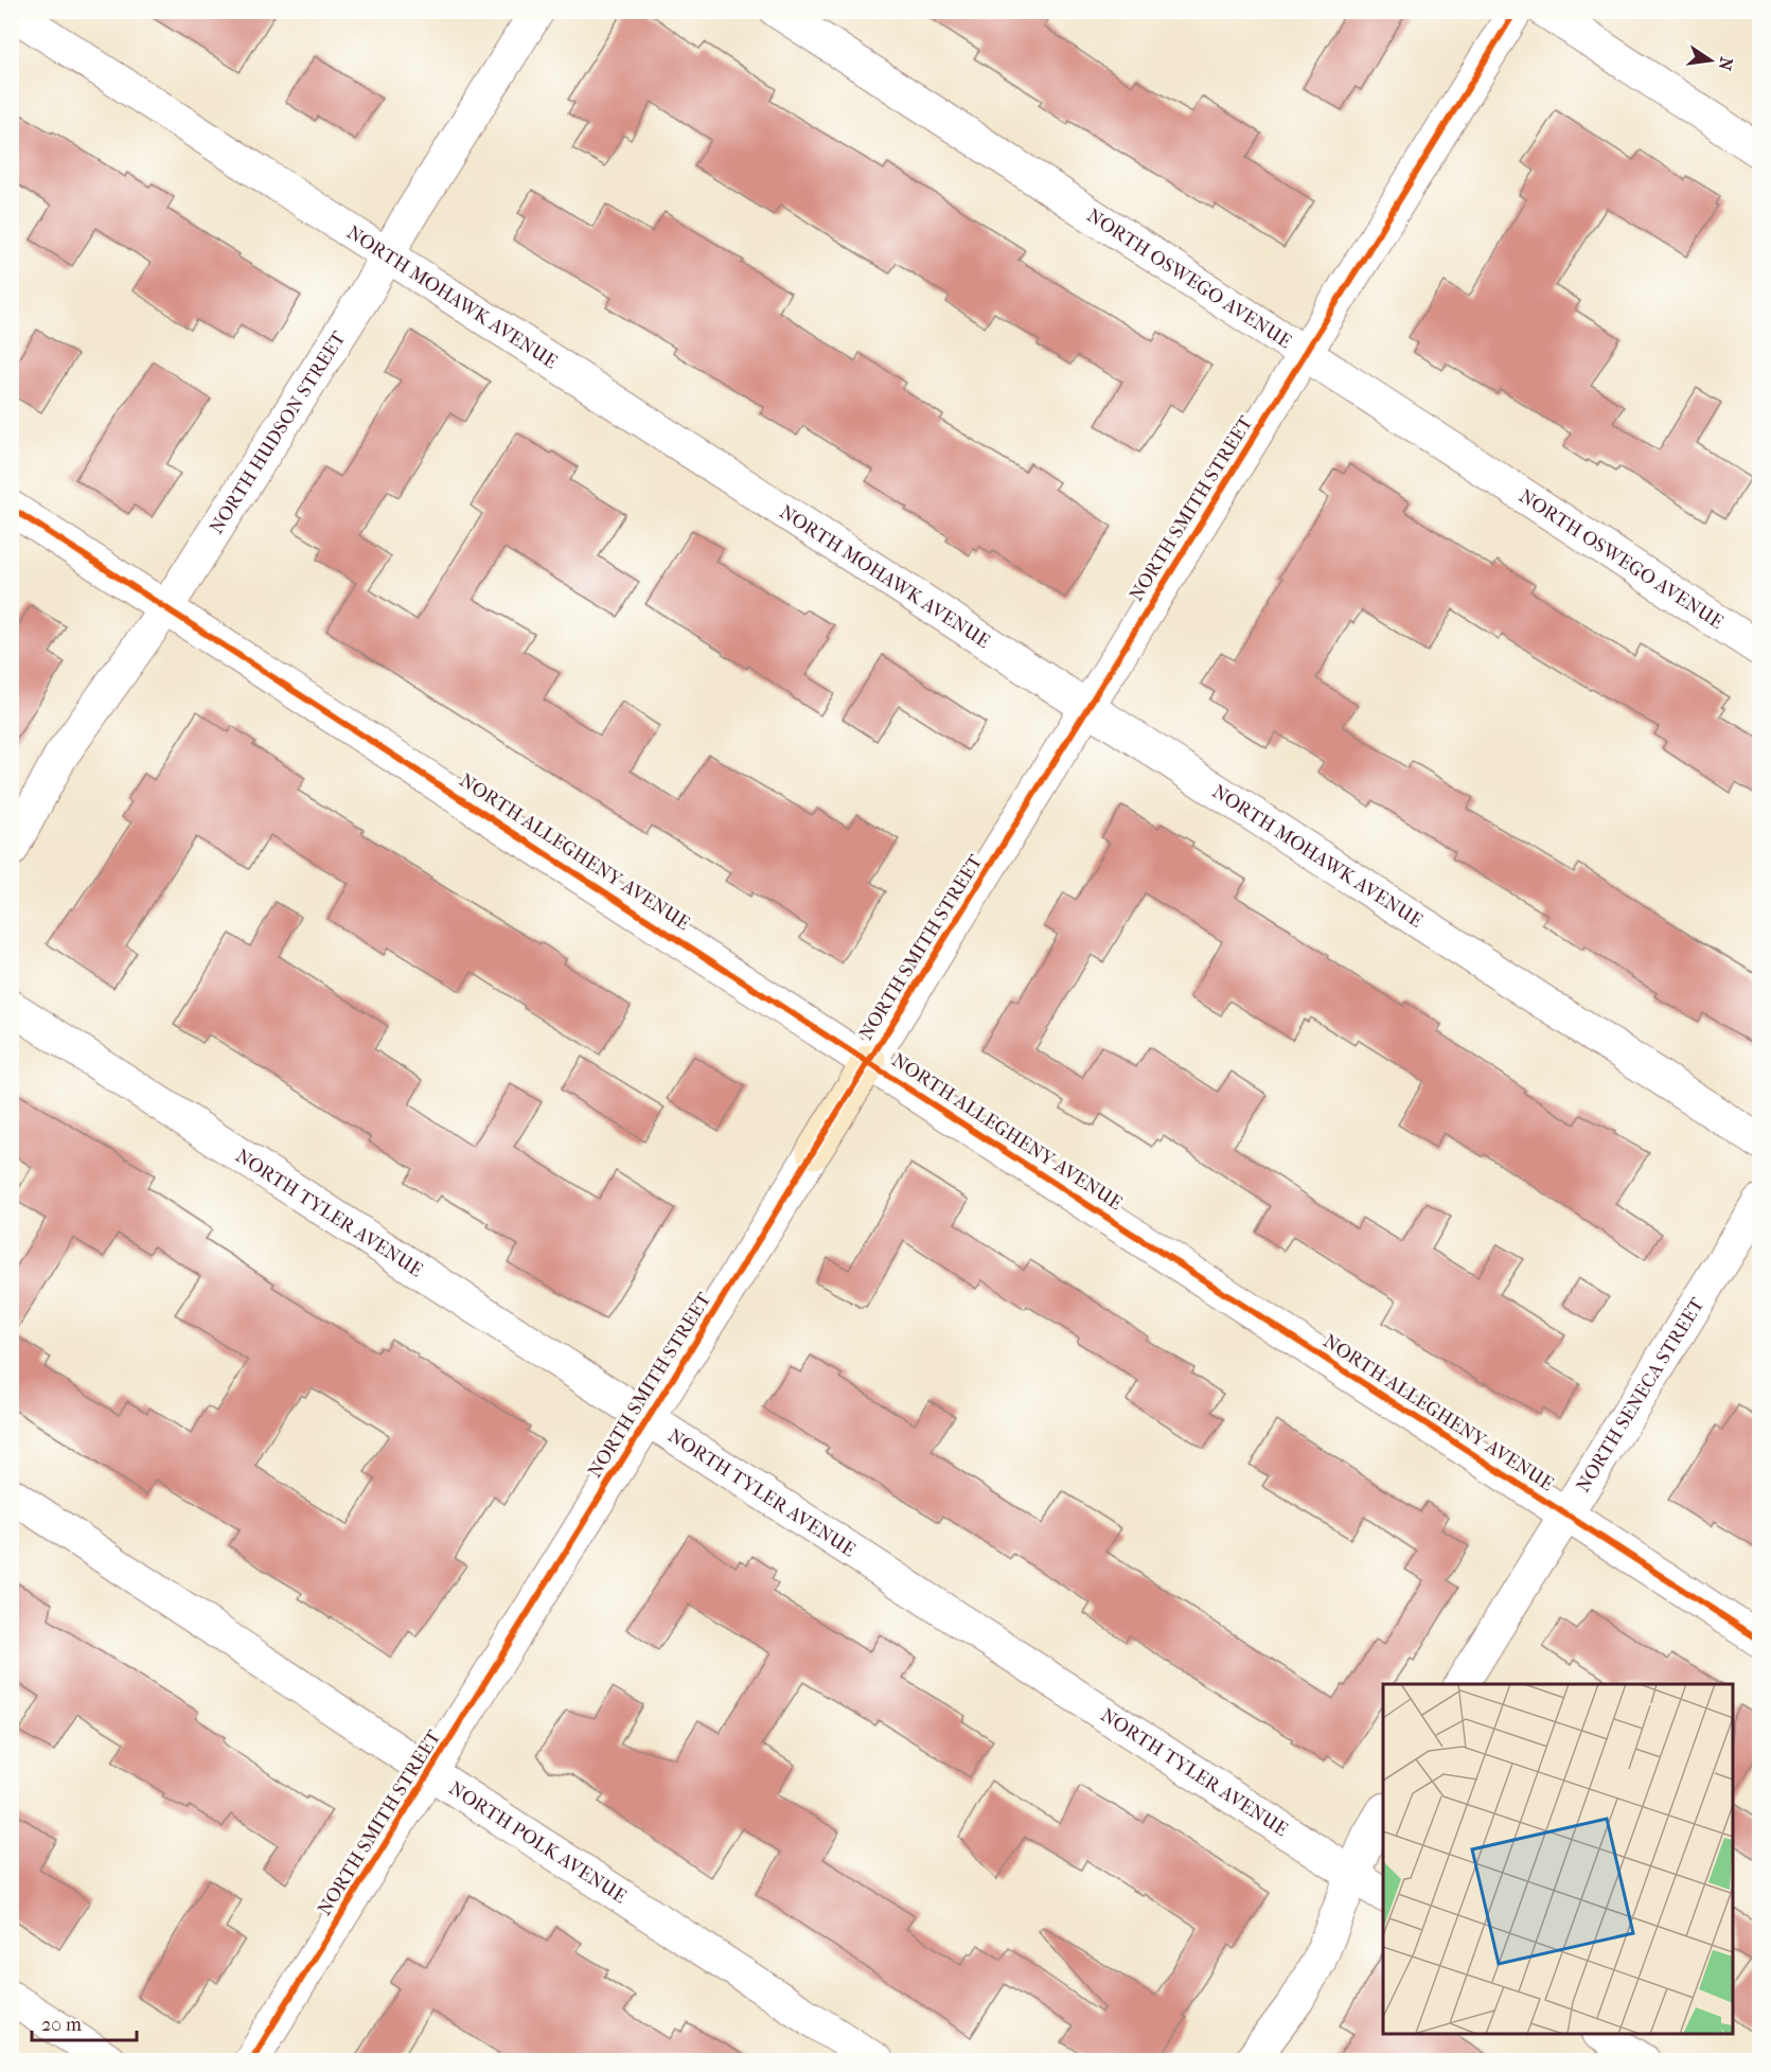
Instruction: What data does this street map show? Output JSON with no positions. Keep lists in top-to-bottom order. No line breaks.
{"streets":{"street":["NORTH OSWEGO AVENUE","NORTH MOHAWK AVENUE","NORTH HUDSON STREET","NORTH SMITH STREET","NORTH ALLEGHENY AVENUE","NORTH TYLER AVENUE","NORTH SENECA STREET","NORTH POLK AVENUE"]},"crossings":[["NORTH OSWEGO AVENUE","NORTH SMITH STREET"],["NORTH MOHAWK AVENUE","NORTH HUDSON STREET"],["NORTH MOHAWK AVENUE","NORTH SMITH STREET"],["NORTH HUDSON STREET","NORTH ALLEGHENY AVENUE"],["NORTH SMITH STREET","NORTH ALLEGHENY AVENUE"],["NORTH SMITH STREET","NORTH TYLER AVENUE"],["NORTH SMITH STREET","NORTH POLK AVENUE"],["NORTH ALLEGHENY AVENUE","NORTH SENECA STREET"]],"scale_bar":"20 m","north":"right"}
